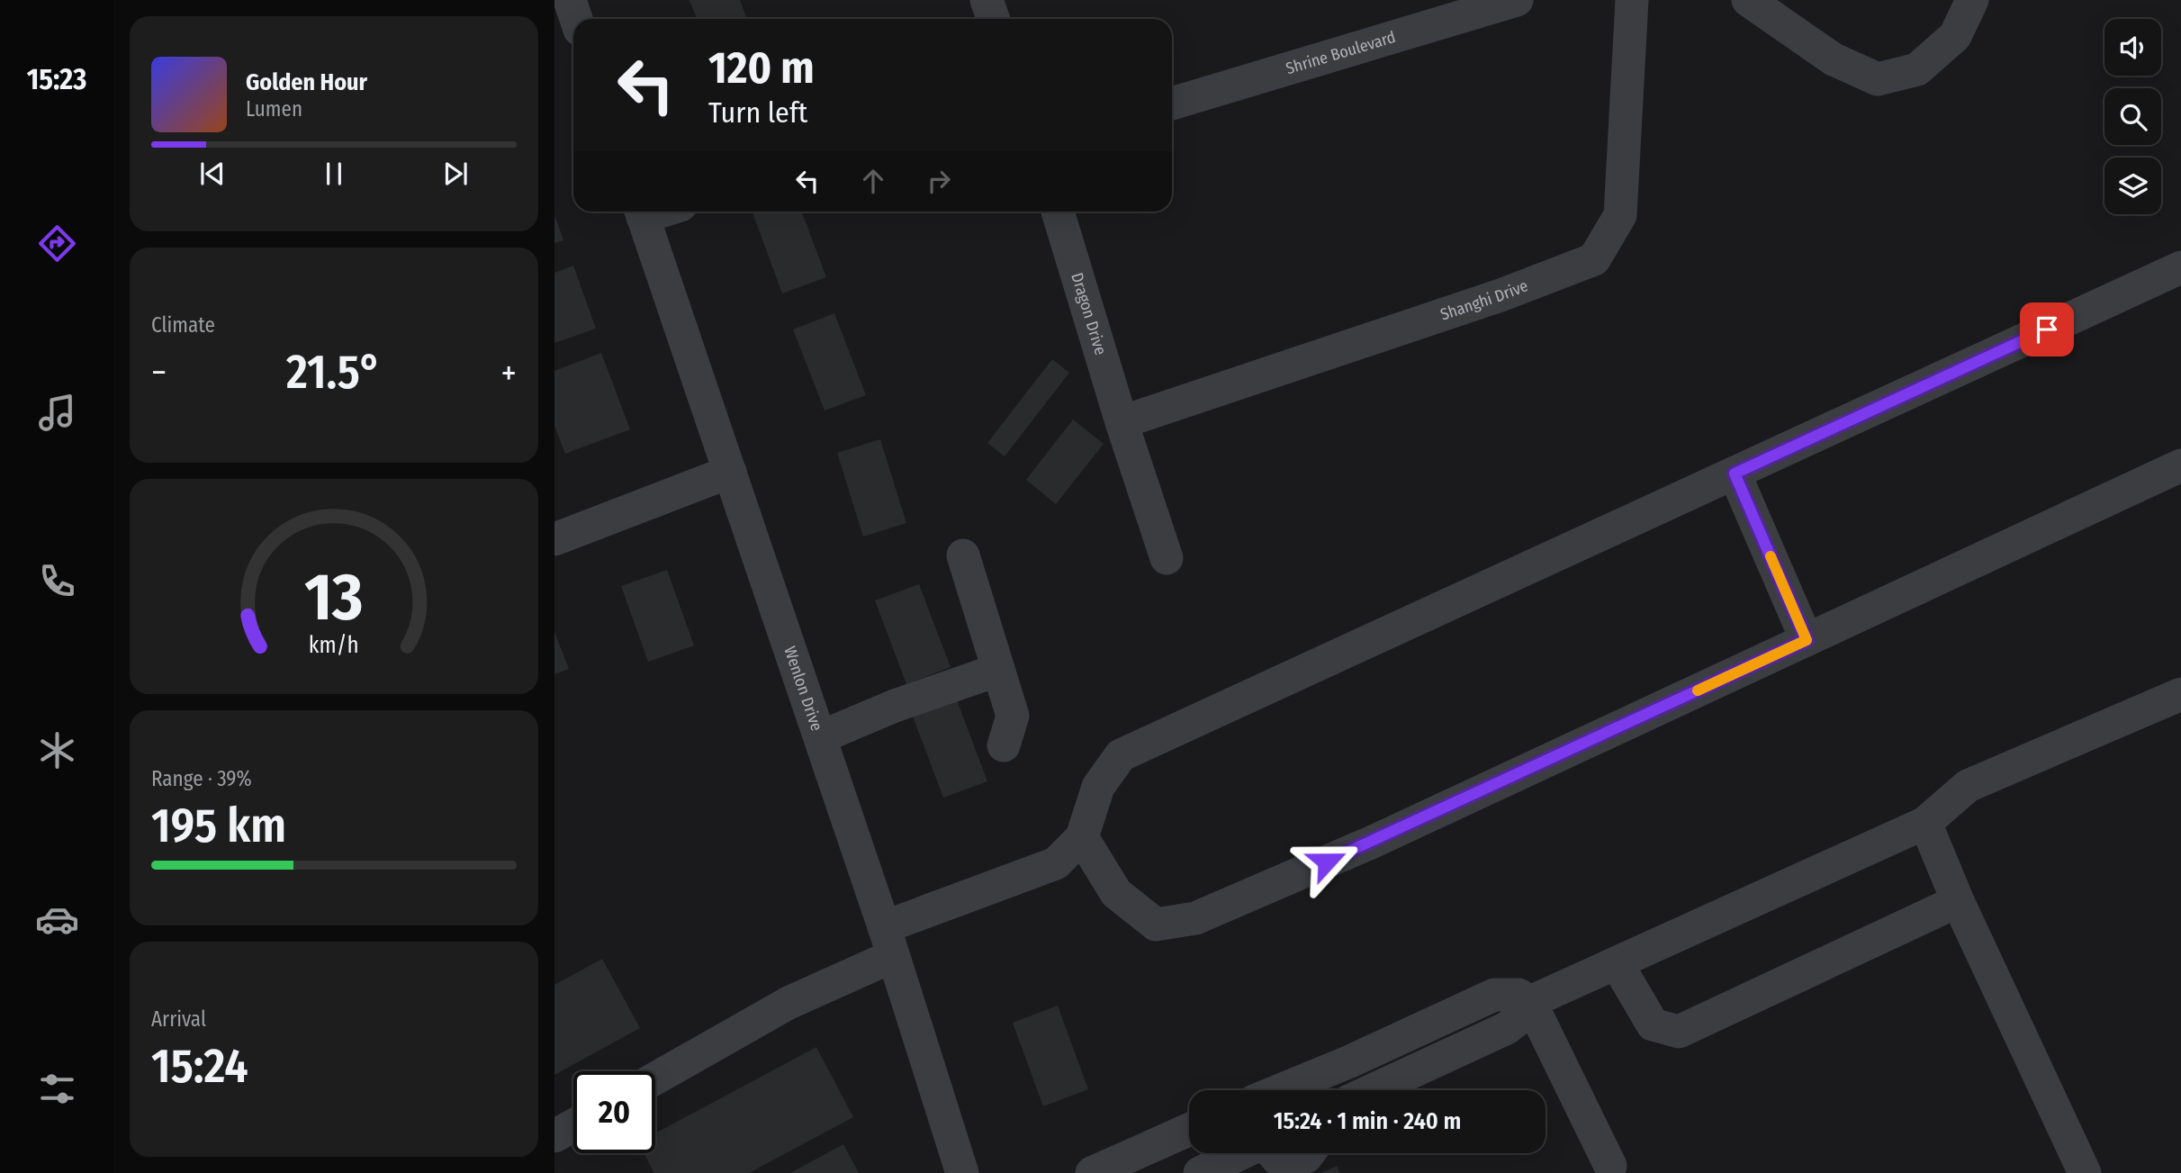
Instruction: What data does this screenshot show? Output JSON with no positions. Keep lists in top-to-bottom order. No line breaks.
{"streets":{"street":["Shrine Boulevard","Shanghi Drive","Dragon Drive","Wenlon Drive"]},"crossings":[["Shanghi Drive","Dragon Drive"]],"page":{"tabs":"15:23","turn":["120 m","Turn left"],"song":["Golden Hour","Lumen"],"tile":["Climate",["Range · 39%","195 km"],["Arrival","15:24"]],"heat":["−","21.5°","+"],"limit":"20","trip":"15:24 · 1 min · 240 m","gauge":["13","km/h"]}}
